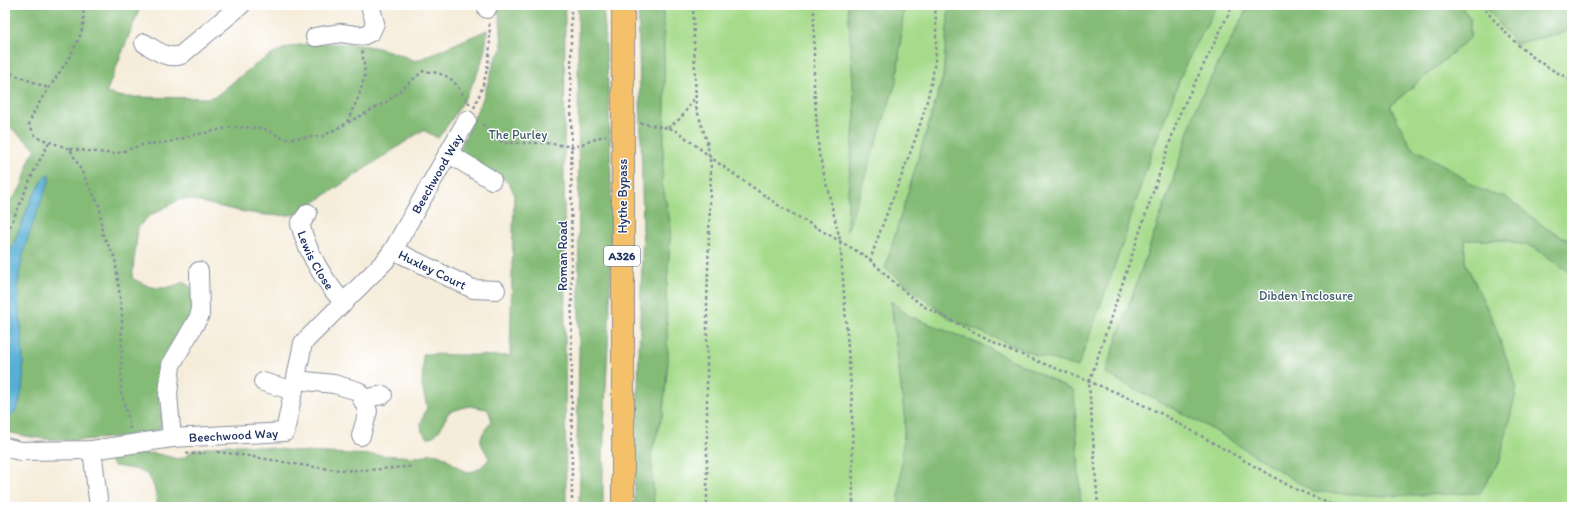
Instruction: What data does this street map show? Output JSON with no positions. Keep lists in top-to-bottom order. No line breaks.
{"streets":{"main road":["Hythe Bypass","A326"],"street":["Beechwood Way","Lewis Close","Huxley Court"],"path":["Roman Road"]},"crossings":[["Beechwood Way","Lewis Close"],["Beechwood Way","Huxley Court"]],"parks":["The Purley","Dibden Inclosure"]}
